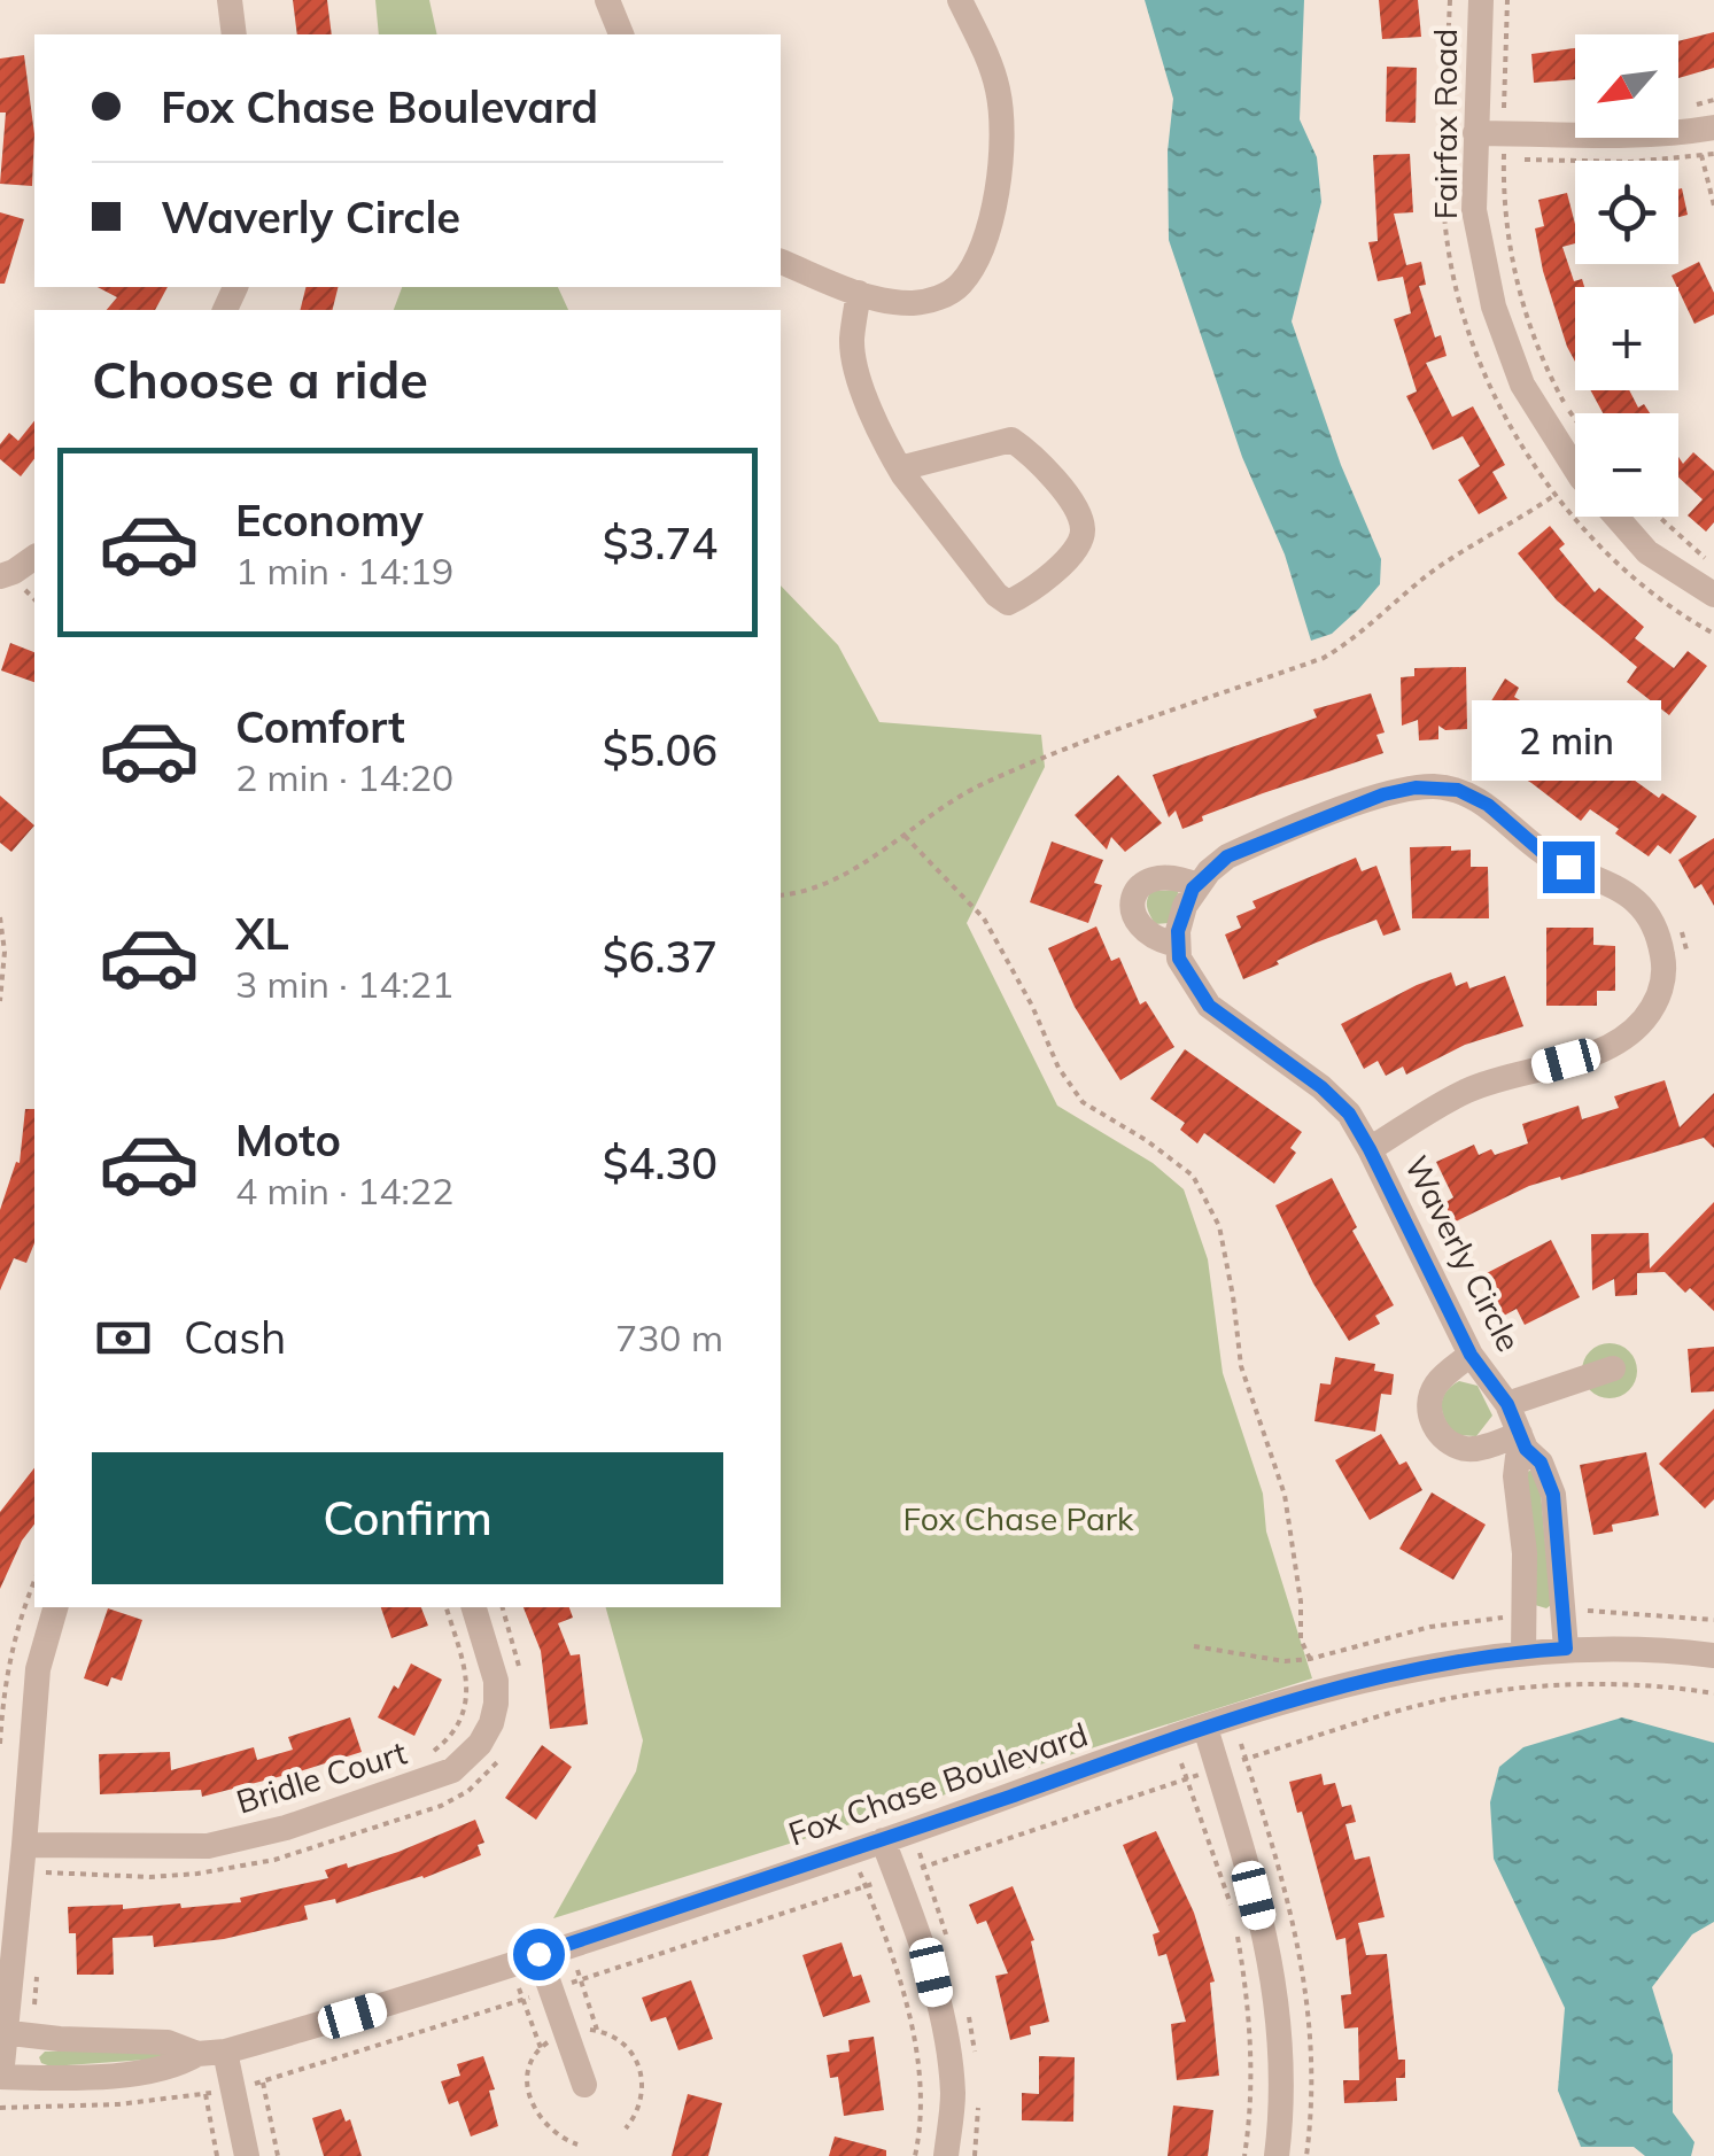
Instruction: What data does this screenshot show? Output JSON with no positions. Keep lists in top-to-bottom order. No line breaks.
{"streets":{"street":["Fairfax Road","Waverly Circle","Bridle Court","Fox Chase Boulevard"]},"crossings":[["Waverly Circle","Fox Chase Boulevard"]],"parks":["Fox Chase Park"],"north":"bottom left","page":{"map_buttons":["+","−"],"banner":["Fox Chase Boulevard","Waverly Circle"],"heading":"Choose a ride","list":[{"name":"Economy","note":"1 min · 14:19","value":"$3.74"},{"name":"Comfort","note":"2 min · 14:20","value":"$5.06"},{"name":"XL","note":"3 min · 14:21","value":"$6.37"},{"name":"Moto","note":"4 min · 14:22","value":"$4.30"}],"bubble":"2 min","pay":["Cash","730 m"],"buttons":"Confirm"}}
